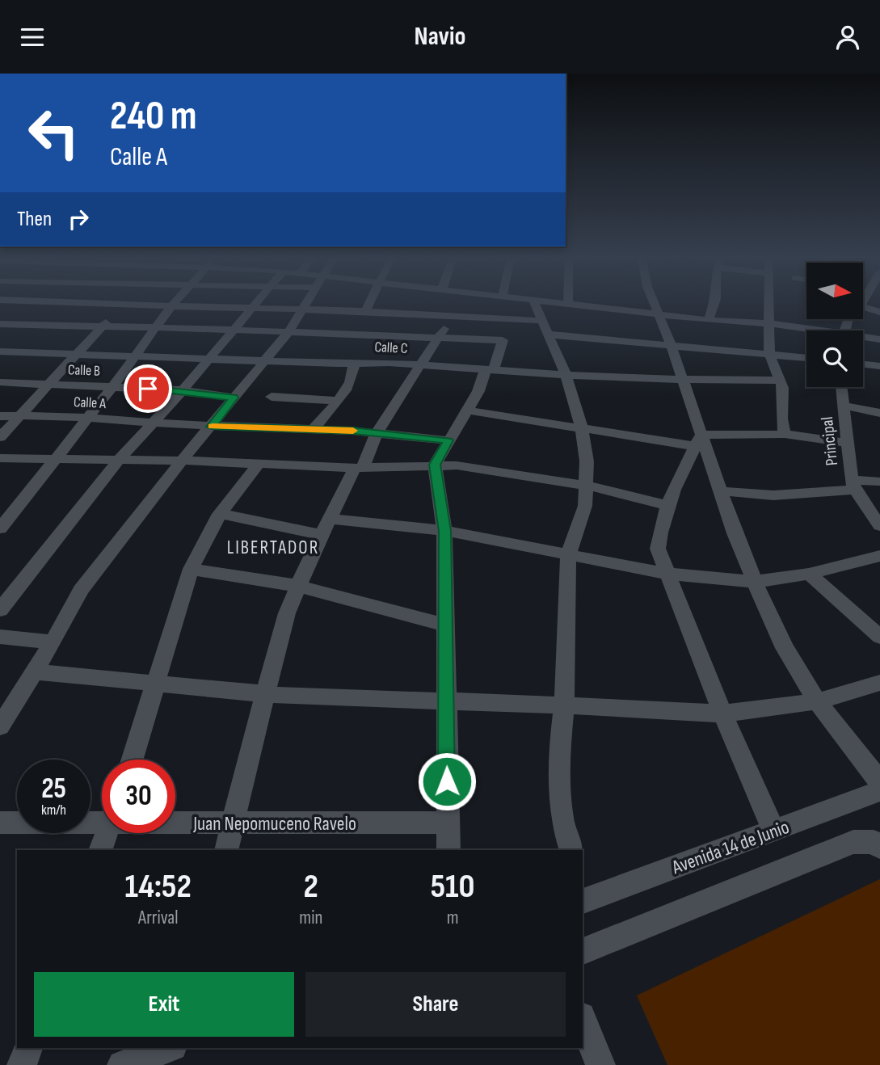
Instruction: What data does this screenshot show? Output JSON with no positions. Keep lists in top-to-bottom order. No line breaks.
{"streets":{"street":["Calle C","Calle B","Calle A","Principal","Juan Nepomuceno Ravelo","Avenida 14 de Junio"]},"districts":["LIBERTADOR"],"north":"right","page":{"header":"Navio","turn":["240 m","Calle A"],"then":"Then","speed":"25 km/h","limit":"30","eta":["14:52","Arrival","2","min","510","m"],"buttons":["Exit","Share"]}}
